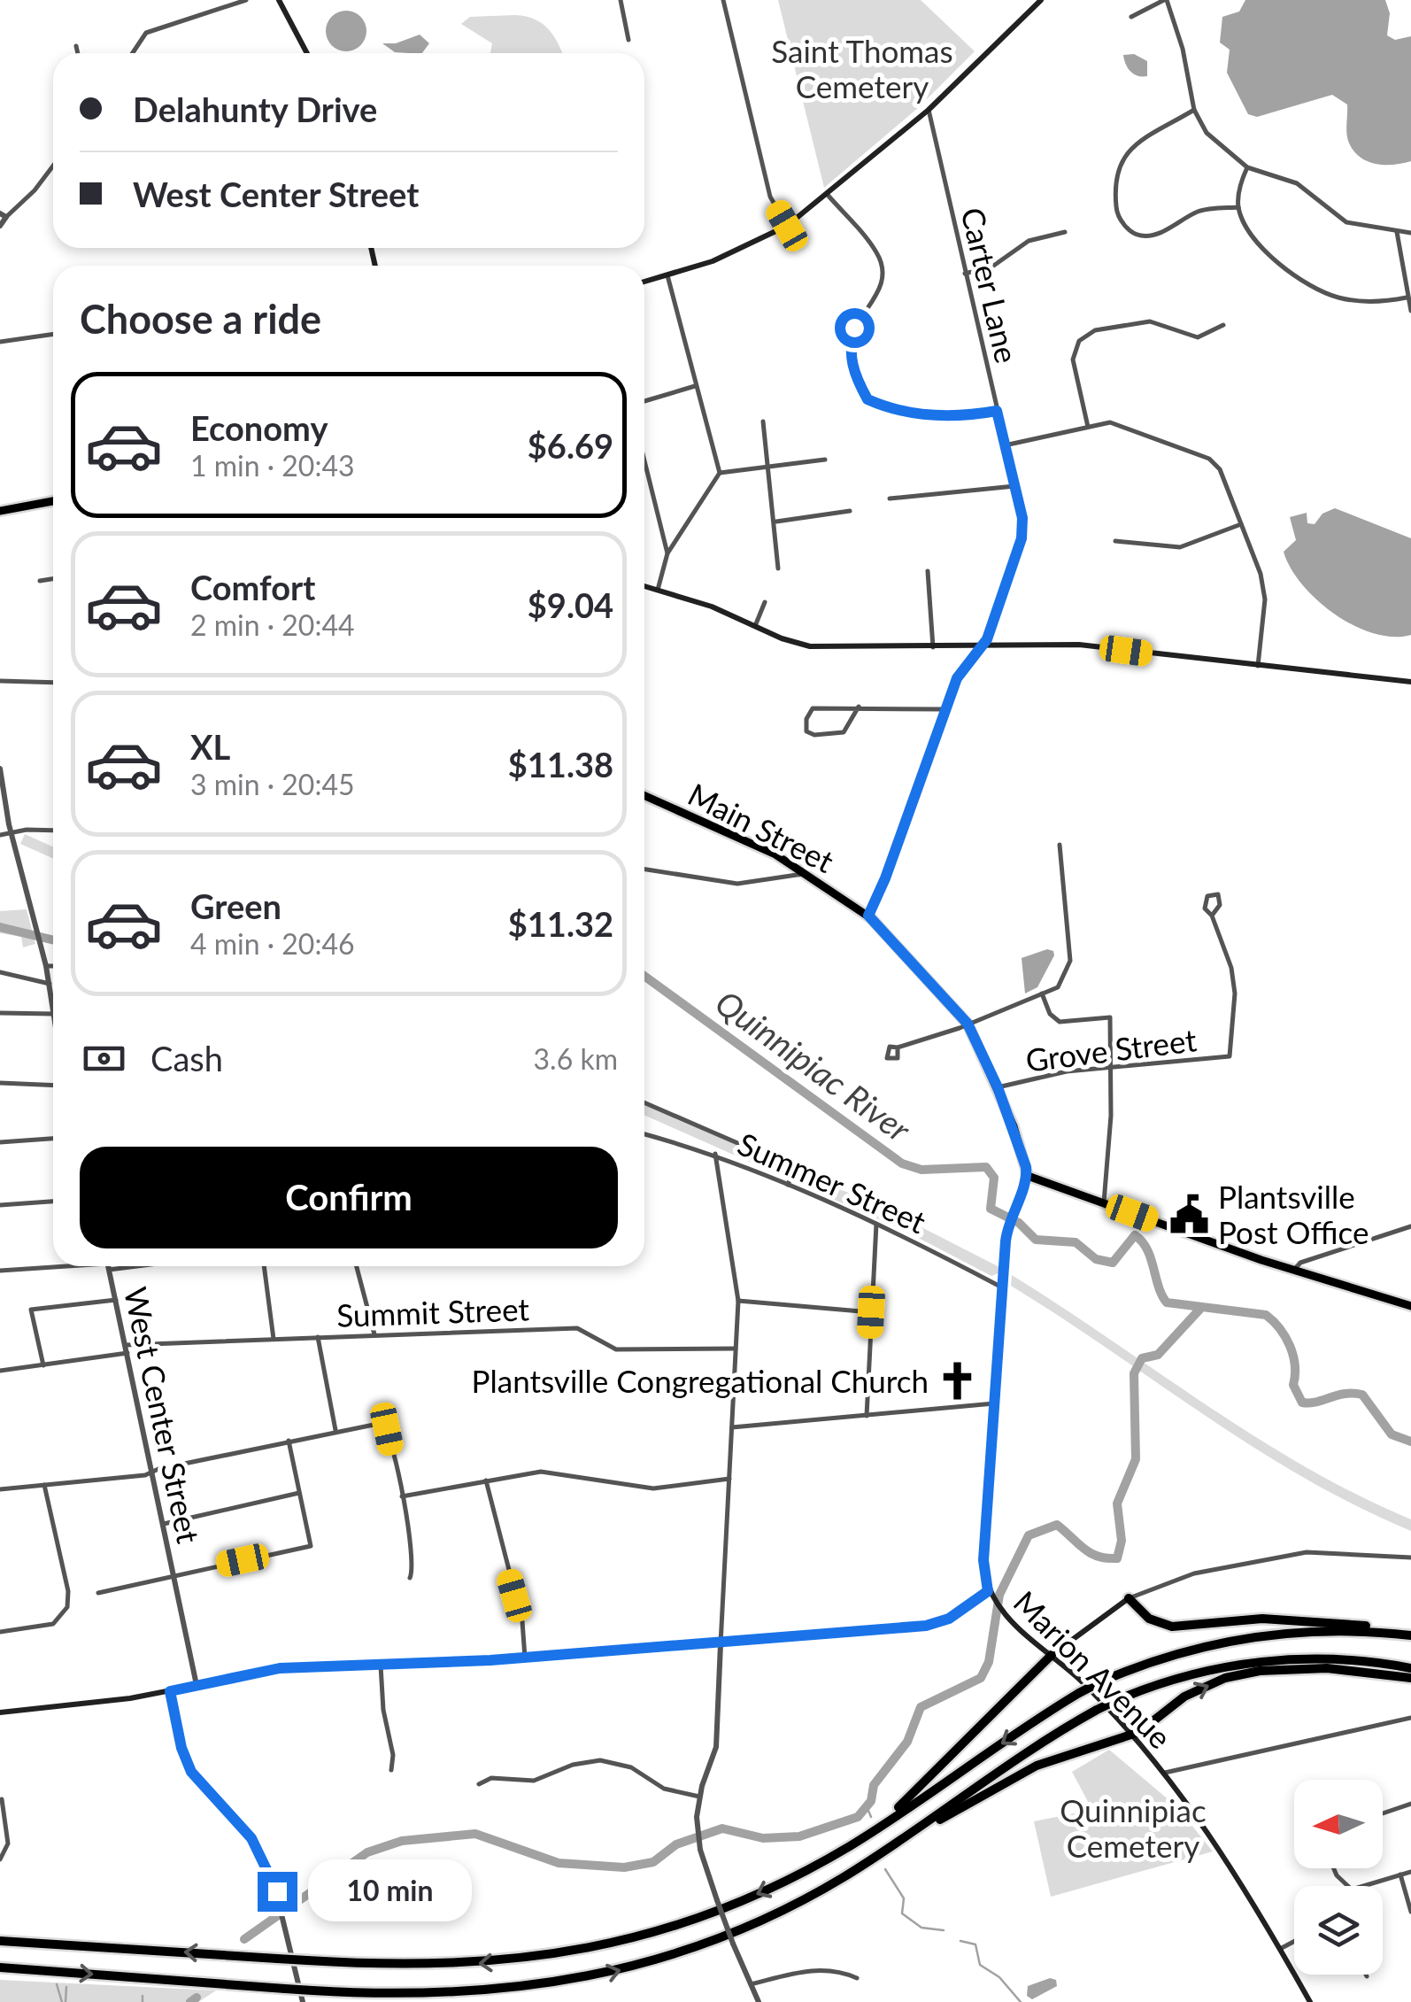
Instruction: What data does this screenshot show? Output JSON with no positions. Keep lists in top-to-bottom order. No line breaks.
{"streets":{"highway":["Main Street"],"main road":["Marion Avenue"],"street":["Carter Lane","Grove Street","Summer Street","Summit Street","West Center Street"]},"crossings":[["Carter Lane","Main Street"],["Main Street","Grove Street"],["Summit Street","West Center Street"]],"water":["Quinnipiac River"],"parks":["Saint Thomas Cemetery","Quinnipiac Cemetery"],"places":{"public building":["Plantsville Post Office"],"church":["Plantsville Congregational Church"]},"north":"left","page":{"banner":["Delahunty Drive","West Center Street"],"heading":"Choose a ride","list":[{"name":"Economy","note":"1 min · 20:43","value":"$6.69"},{"name":"Comfort","note":"2 min · 20:44","value":"$9.04"},{"name":"XL","note":"3 min · 20:45","value":"$11.38"},{"name":"Green","note":"4 min · 20:46","value":"$11.32"}],"pay":["Cash","3.6 km"],"buttons":"Confirm","bubble":"10 min"}}
